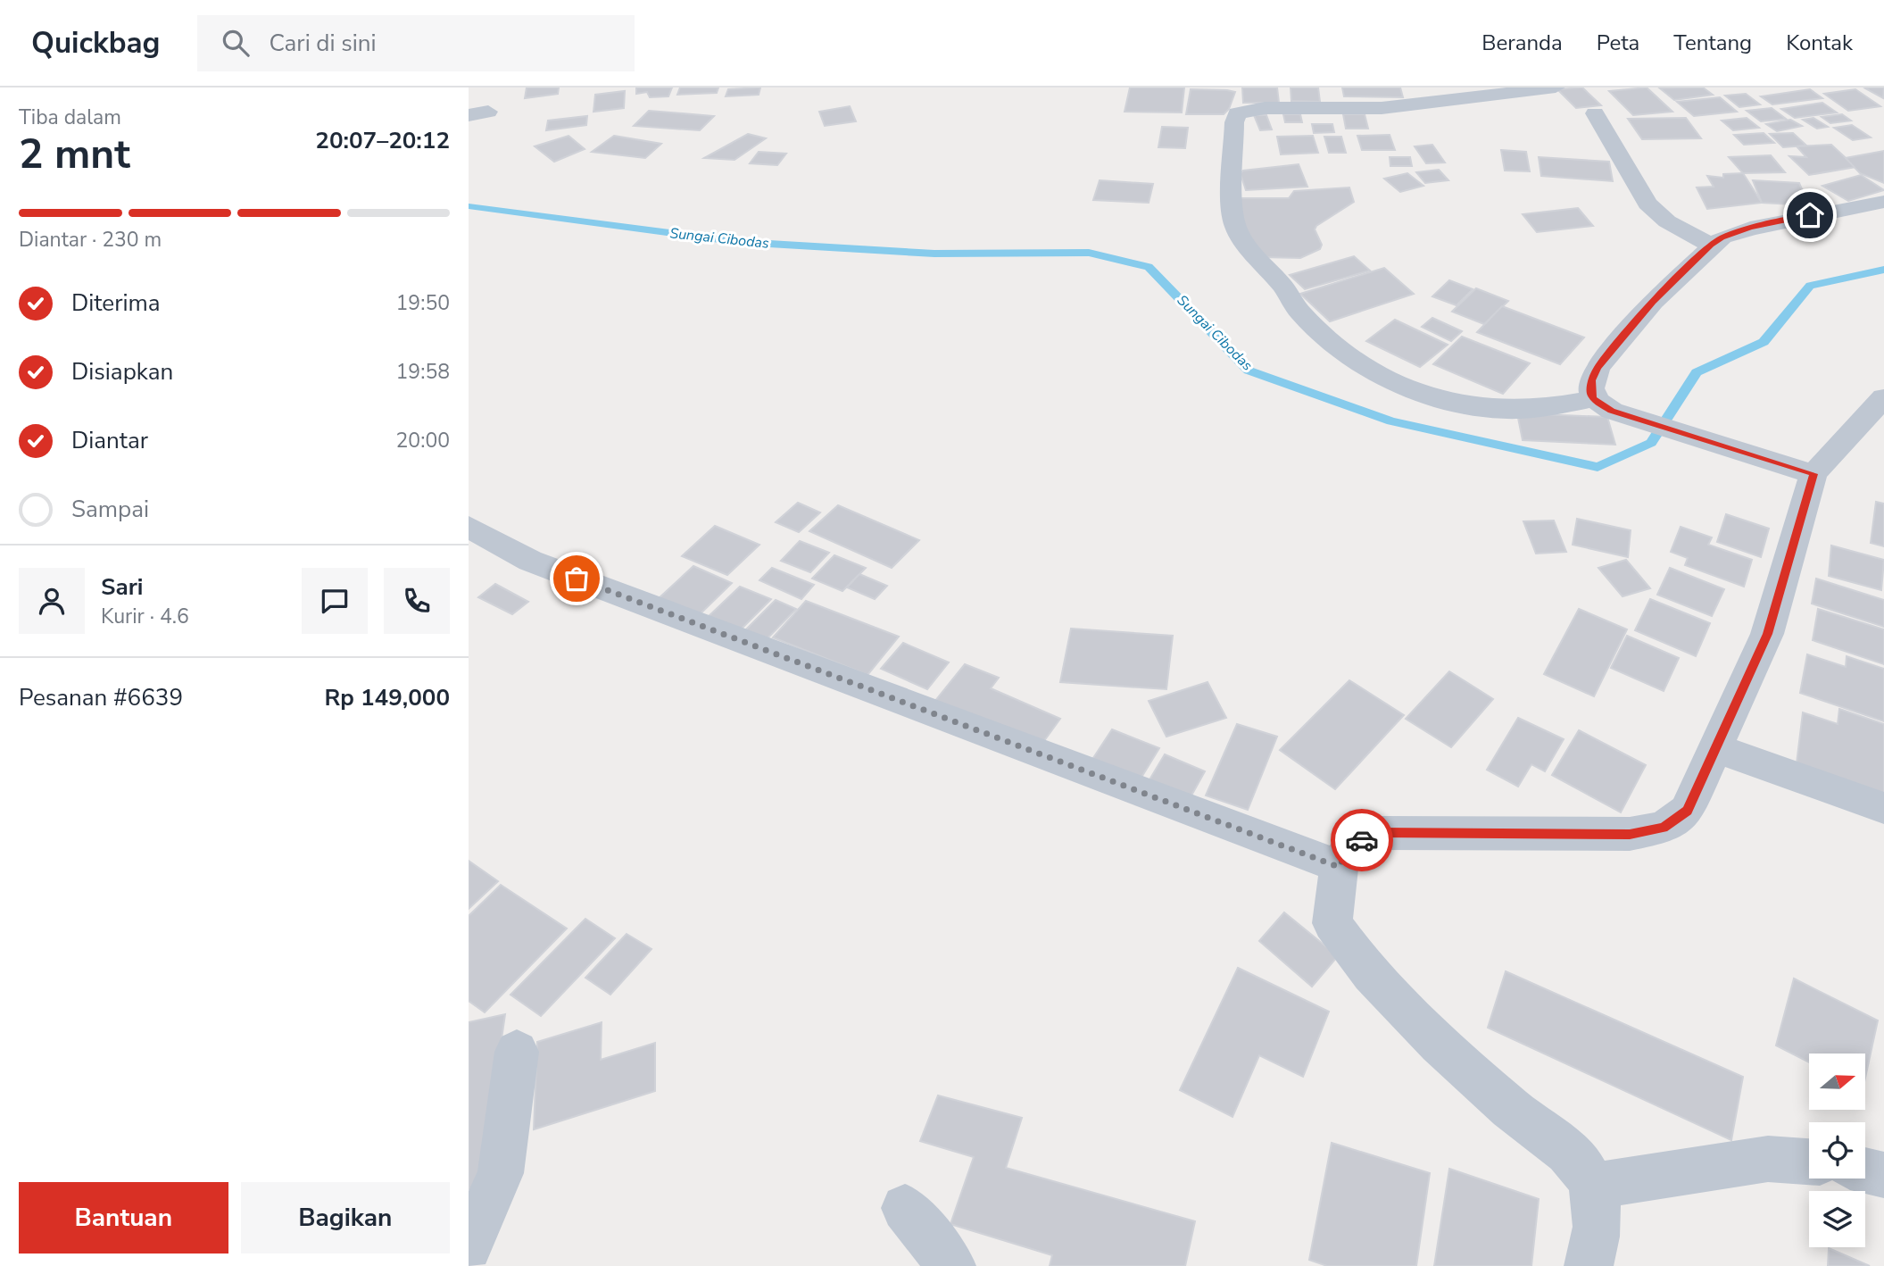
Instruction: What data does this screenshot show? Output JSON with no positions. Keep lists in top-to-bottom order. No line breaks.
{"water":["Sungai Cibodas"],"north":"right","page":{"header":"Quickbag","search":"Cari di sini","nav":["Beranda","Peta","Tentang","Kontak"],"heading":["2 mnt","Tiba dalam","20:07–20:12"],"panel":["Sari","Kurir · 4.6","Pesanan #6639","Rp 149,000"],"bar":"Diantar · 230 m","list":[["Diterima","19:50"],["Disiapkan","19:58"],["Diantar","20:00"],"Sampai"],"buttons":["Bantuan","Bagikan"]}}
